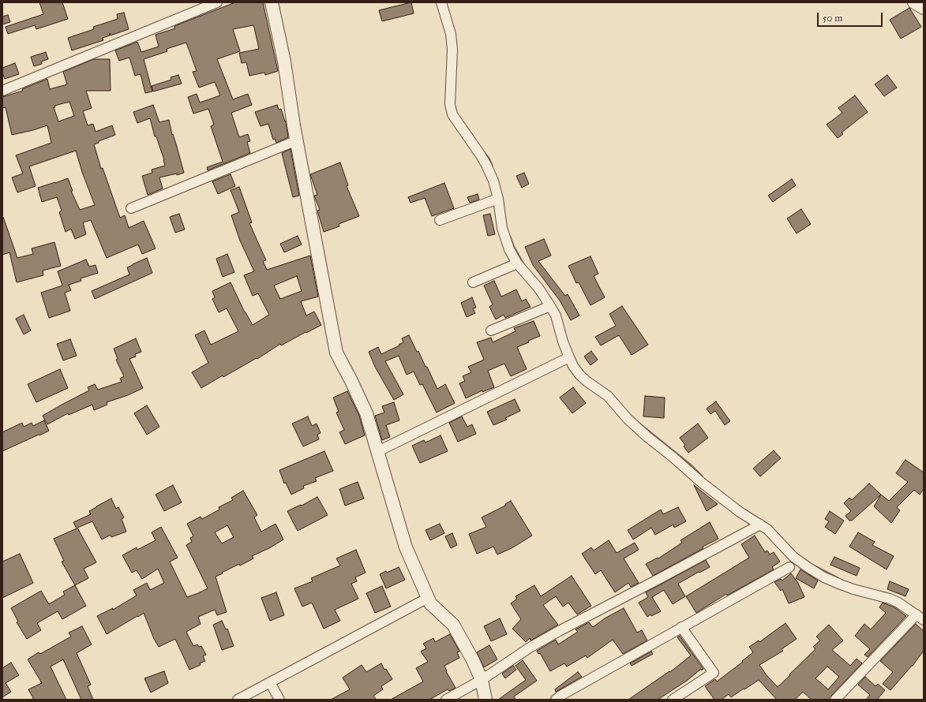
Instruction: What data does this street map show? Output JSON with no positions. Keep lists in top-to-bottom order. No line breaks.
{"scale_bar":"50 m"}
